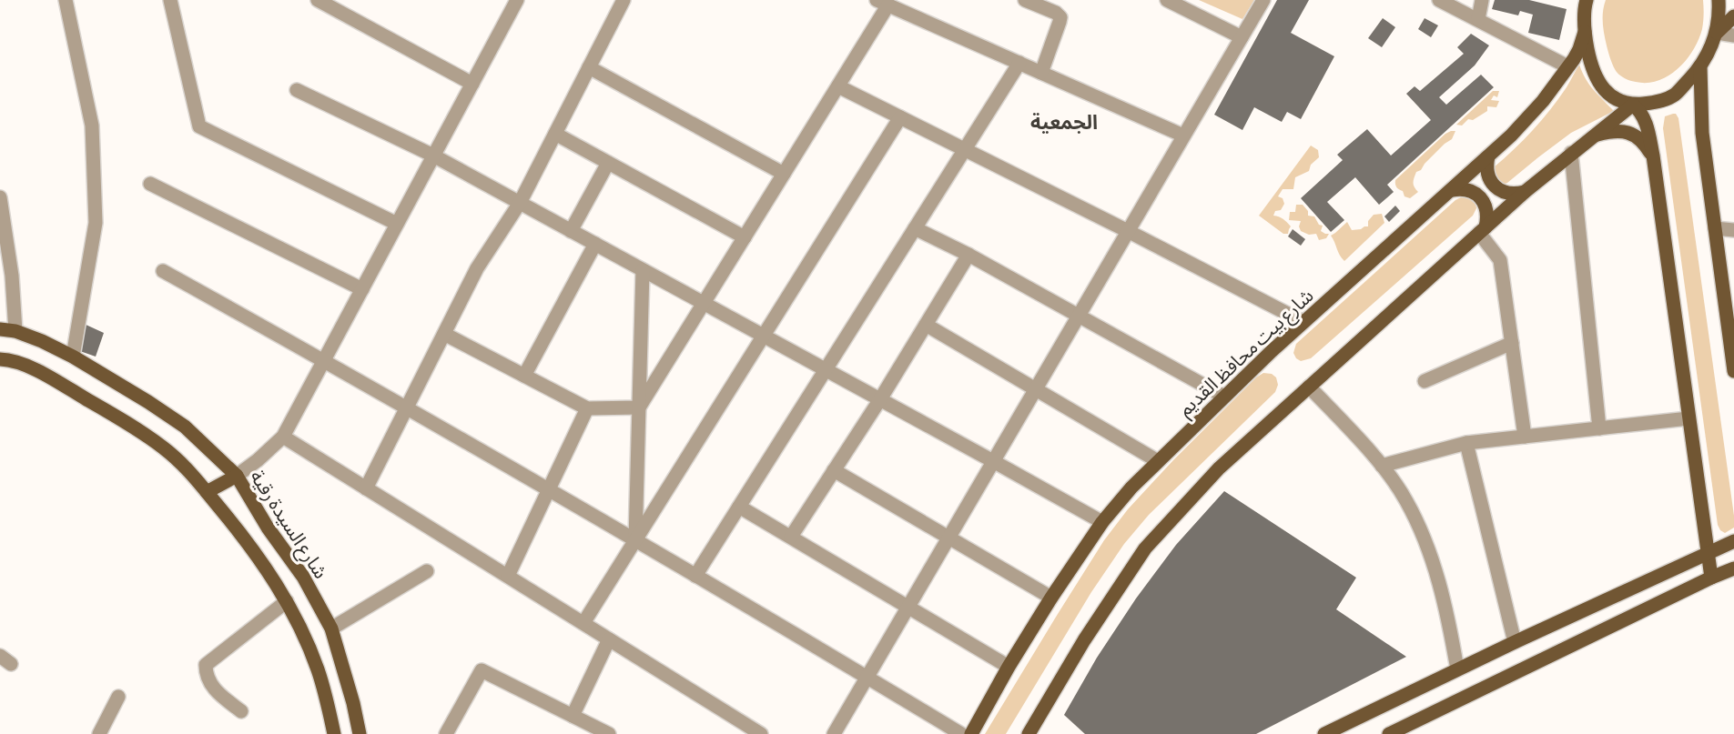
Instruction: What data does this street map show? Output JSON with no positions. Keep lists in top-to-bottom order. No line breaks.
{"streets":{"main road":["شارع بيت محافظ القديم","شارع السيدة رقية"]},"districts":["الجمعية"]}
